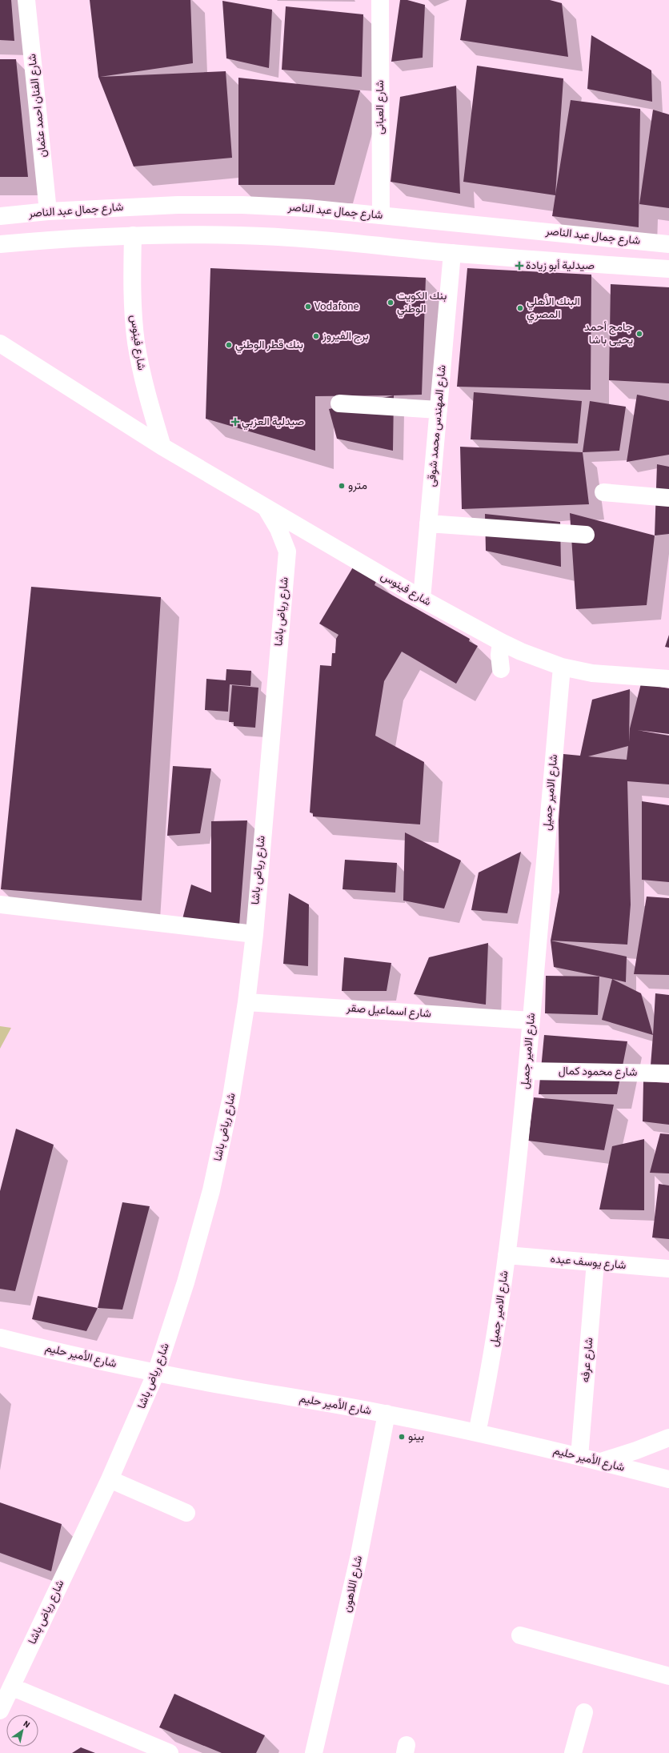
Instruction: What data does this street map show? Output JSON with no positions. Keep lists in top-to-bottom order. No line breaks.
{"streets":{"street":["شارع الفنان احمد عثمان","شارع العبانى","شارع جمال عبد الناصر","شارع فينوس","شارع المهندس محمد شوقى","شارع رياض باشا","شارع الامير جميل","شارع اسماعيل صقر","شارع محمود كمال","شارع يوسف عبده","شارع الأمير حليم","شارع عرفه","شارع اللاهون"]},"crossings":[["شارع الفنان احمد عثمان","شارع جمال عبد الناصر"],["شارع العبانى","شارع جمال عبد الناصر"],["شارع فينوس","شارع المهندس محمد شوقى"],["شارع فينوس","شارع رياض باشا"],["شارع فينوس","شارع الامير جميل"],["شارع رياض باشا","شارع اسماعيل صقر"],["شارع رياض باشا","شارع الأمير حليم"],["شارع الامير جميل","شارع اسماعيل صقر"],["شارع الامير جميل","شارع محمود كمال"],["شارع الامير جميل","شارع يوسف عبده"],["شارع الامير جميل","شارع الأمير حليم"],["شارع يوسف عبده","شارع عرفه"],["شارع الأمير حليم","شارع عرفه"],["شارع الأمير حليم","شارع اللاهون"]],"places":{"health":["صيدلية أبو زيادة","صيدلية العزبي"],"other":["بنك الكويت الوطني","Vodafone","البنك الأهلي المصري","جامح أحمد يحيى باشا","برج الفيروز","بنك قطر الوطني","مترو","بينو"]},"north":"top right"}
